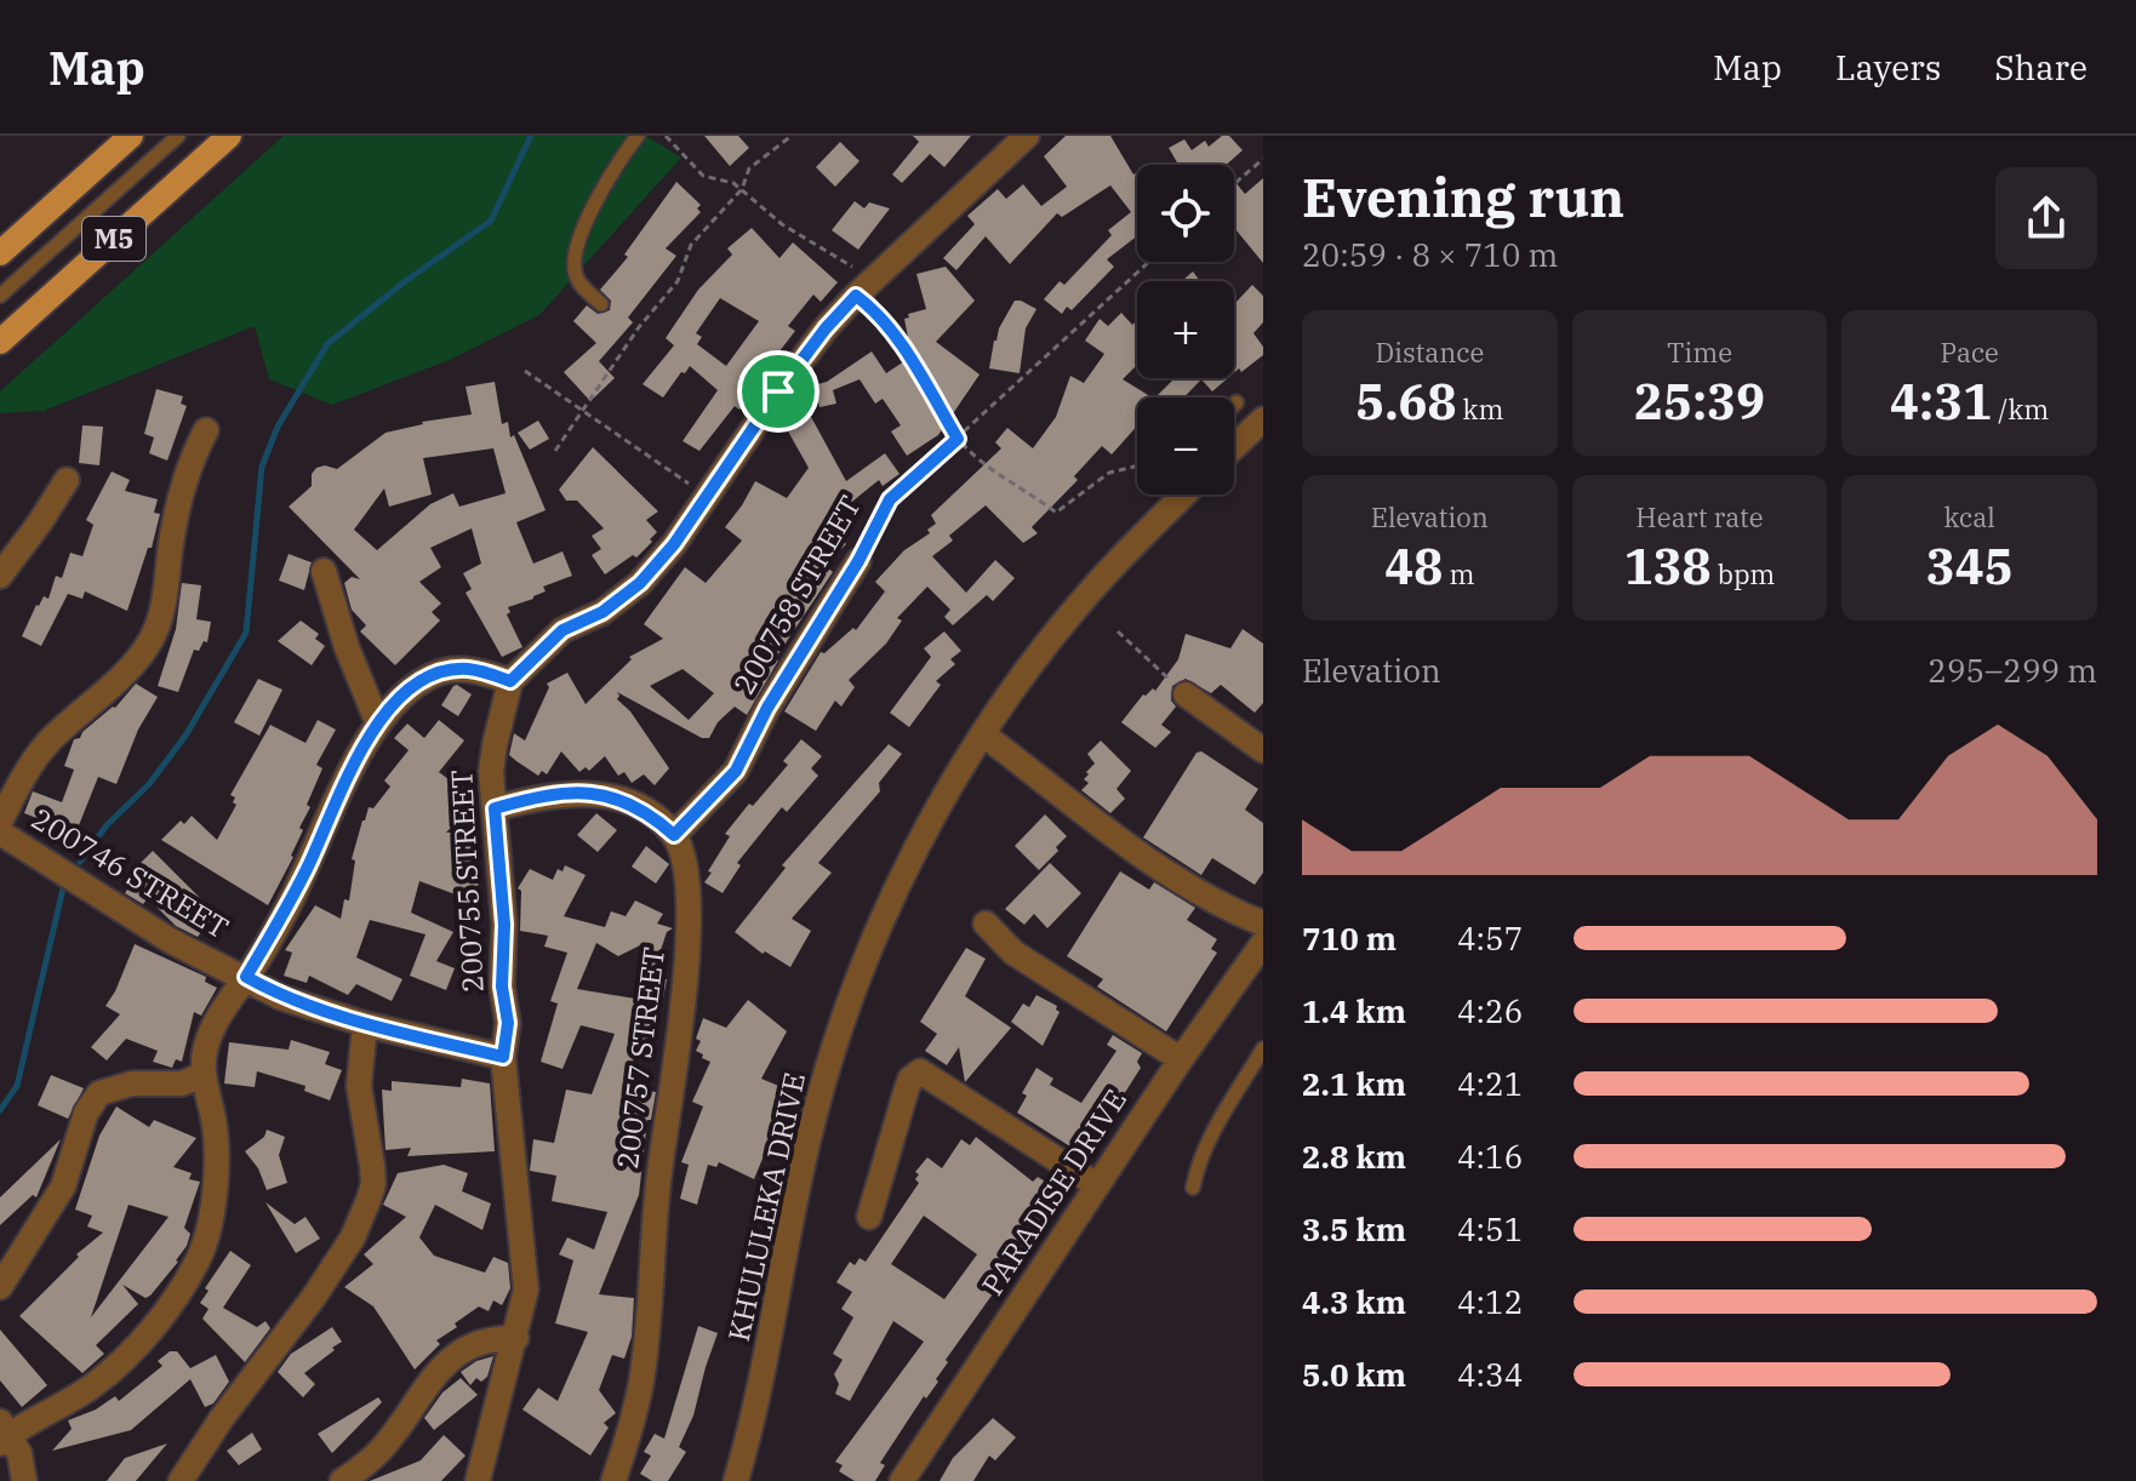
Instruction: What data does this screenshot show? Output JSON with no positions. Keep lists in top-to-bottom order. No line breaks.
{"streets":{"main road":["M5"],"street":["200758 STREET","200746 STREET","200755 STREET","200757 STREET","PARADISE DRIVE","KHULULEKA DRIVE"]},"crossings":[["200758 STREET","200757 STREET"],["200746 STREET","200755 STREET"]],"page":{"header":"Map","nav":["Map","Layers","Share"],"heading":["Evening run","20:59 · 8 × 710 m"],"map_buttons":["+","−"],"stats":[["Distance","5.68 km"],["Time","25:39"],["Pace","4:31 /km"],["Elevation","48 m"],["Heart rate","138 bpm"],["kcal","345"]],"chart":["Elevation","295–299 m"],"list":[{"name":"710 m","note":"4:57"},{"name":"1.4 km","note":"4:26"},{"name":"2.1 km","note":"4:21"},{"name":"2.8 km","note":"4:16"},{"name":"3.5 km","note":"4:51"},{"name":"4.3 km","note":"4:12"},{"name":"5.0 km","note":"4:34"}]}}
